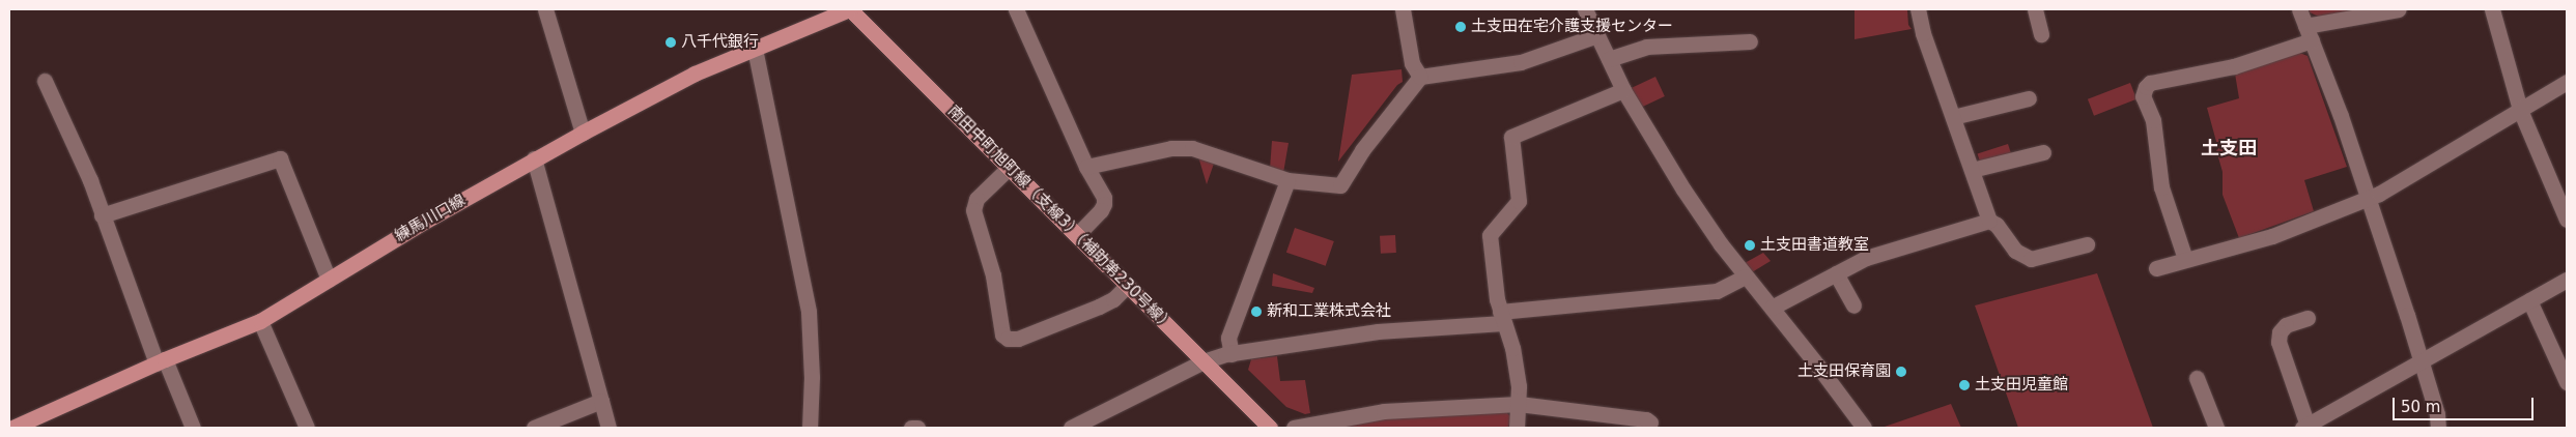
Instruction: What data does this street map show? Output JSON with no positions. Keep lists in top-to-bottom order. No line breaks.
{"streets":{"main road":["練馬川口線","南田中町旭町線（支線3）（補助第230号線）"]},"crossings":[["練馬川口線","南田中町旭町線（支線3）（補助第230号線）"]],"districts":["土支田"],"places":["土支田在宅介護支援センター","八千代銀行","土支田書道教室","新和工業株式会社","土支田保育園","土支田児童館"],"scale_bar":"50 m"}
